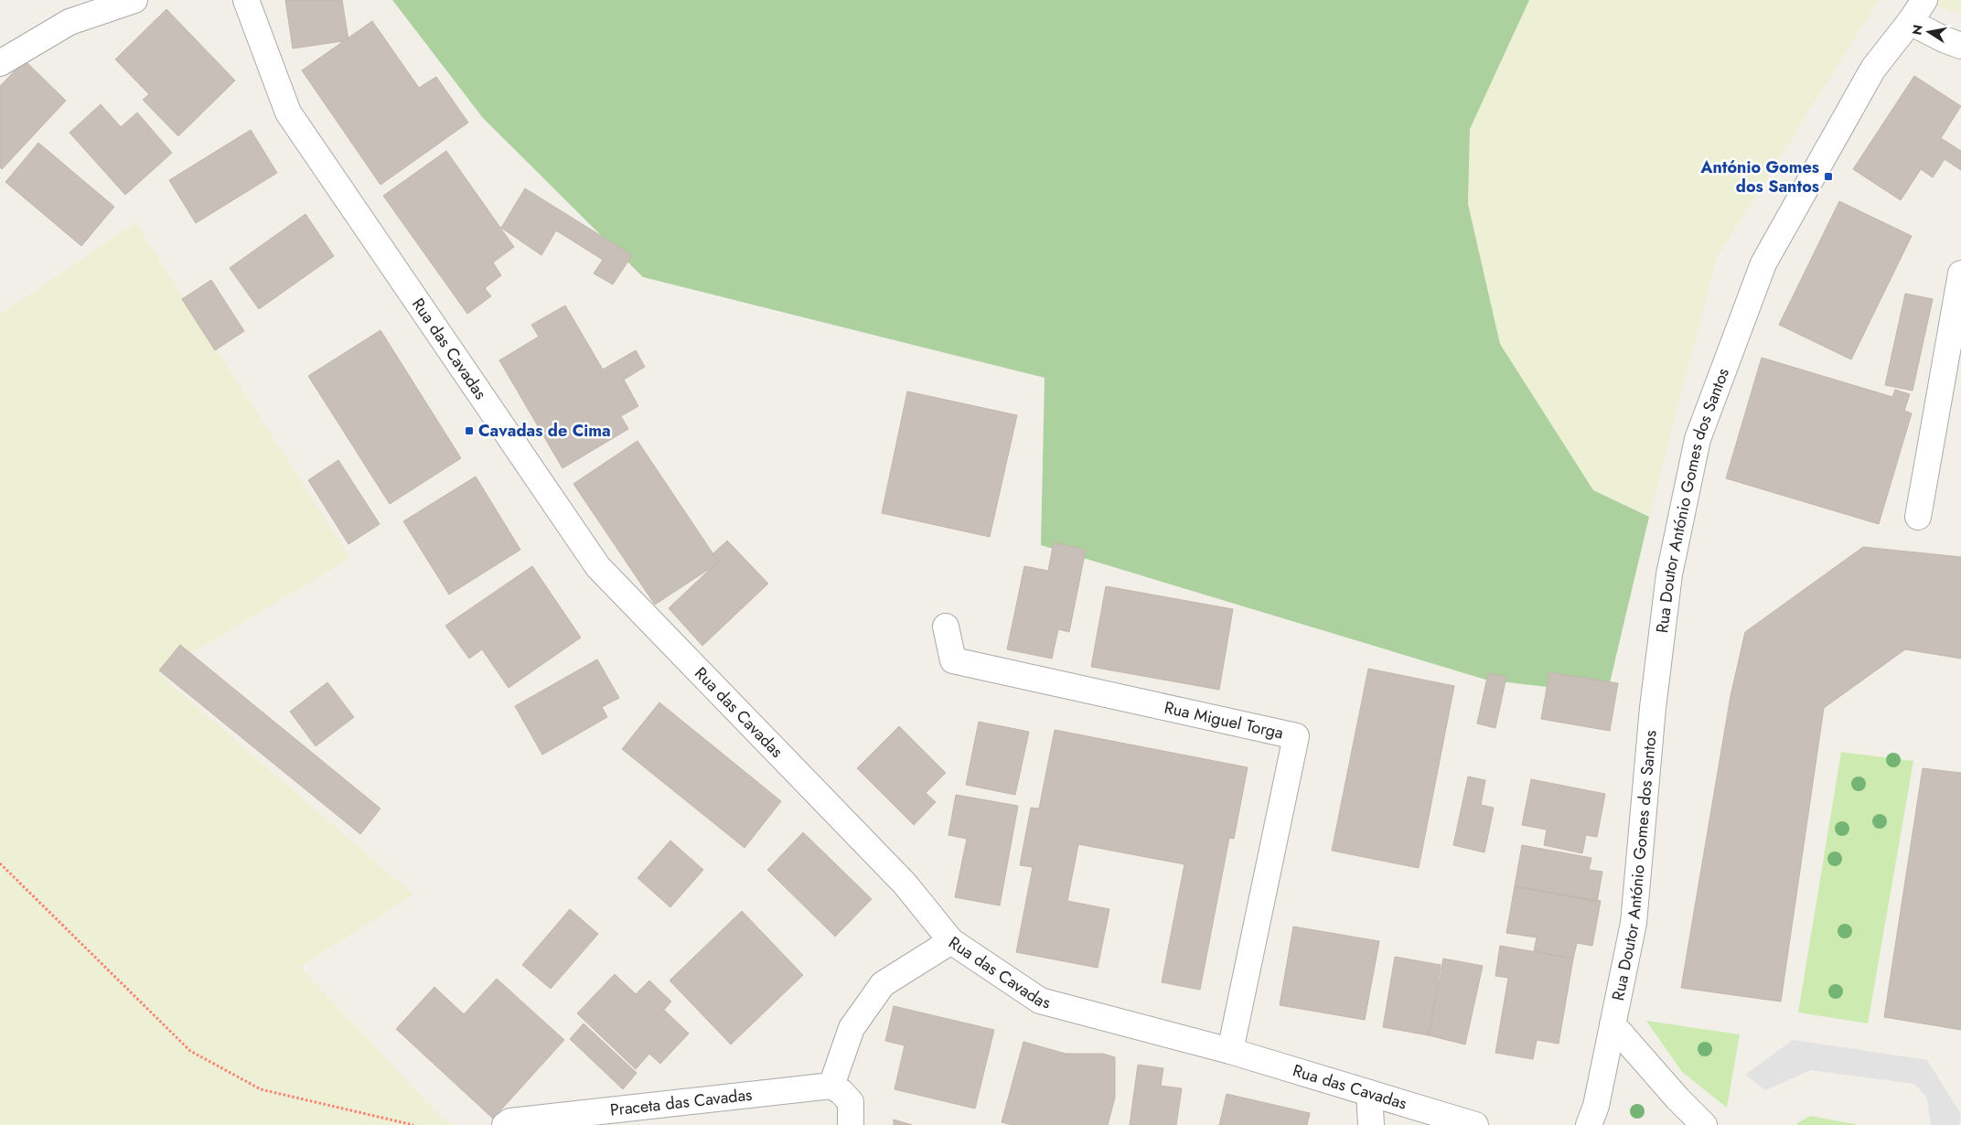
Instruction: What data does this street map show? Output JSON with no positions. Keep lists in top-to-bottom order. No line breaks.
{"streets":{"street":["Rua das Cavadas","Rua Doutor António Gomes dos Santos","Rua Miguel Torga","Praceta das Cavadas"]},"crossings":[["Rua das Cavadas","Rua Miguel Torga"]],"places":{"transit":["António Gomes dos Santos","Cavadas de Cima"]},"north":"left"}
